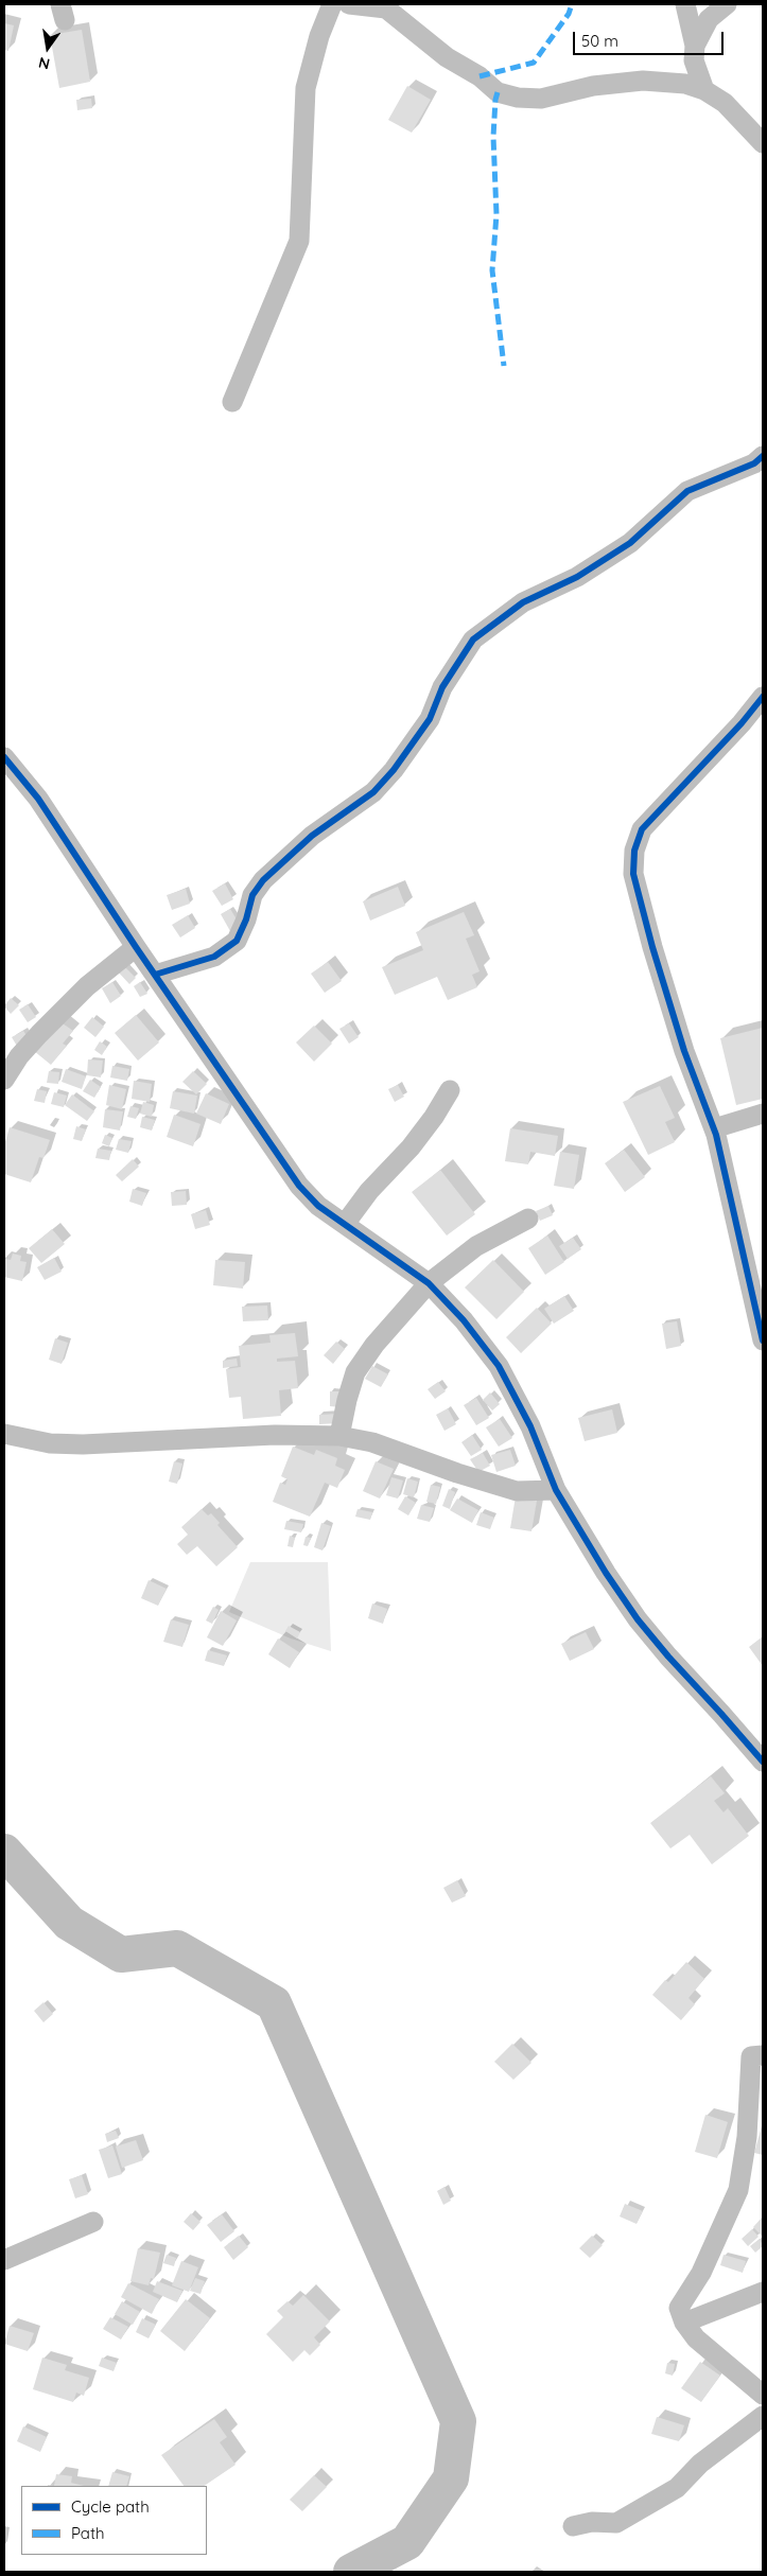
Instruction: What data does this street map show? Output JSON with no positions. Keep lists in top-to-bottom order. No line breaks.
{"legend":["Cycle path","Path"],"scale_bar":"50 m","north":"bottom"}
